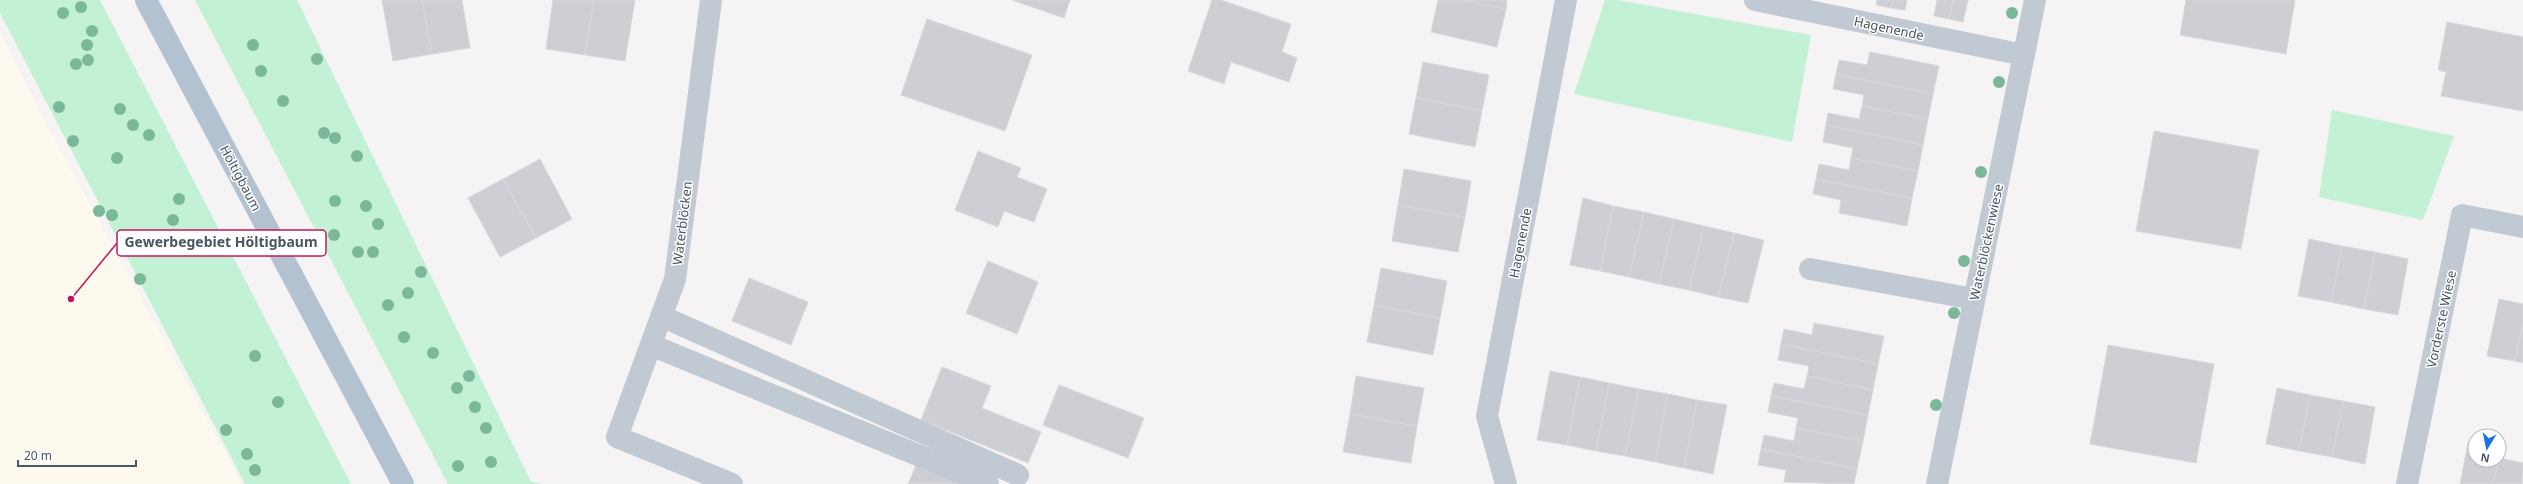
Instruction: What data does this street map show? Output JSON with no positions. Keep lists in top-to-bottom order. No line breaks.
{"streets":{"main road":["Höltigbaum"],"street":["Hagenende","Waterblöcken","Waterblöckenwiese","Vorderste Wiese"]},"crossings":[["Hagenende","Waterblöckenwiese"]],"places":["Gewerbegebiet Höltigbaum"],"scale_bar":"20 m","north":"bottom"}
